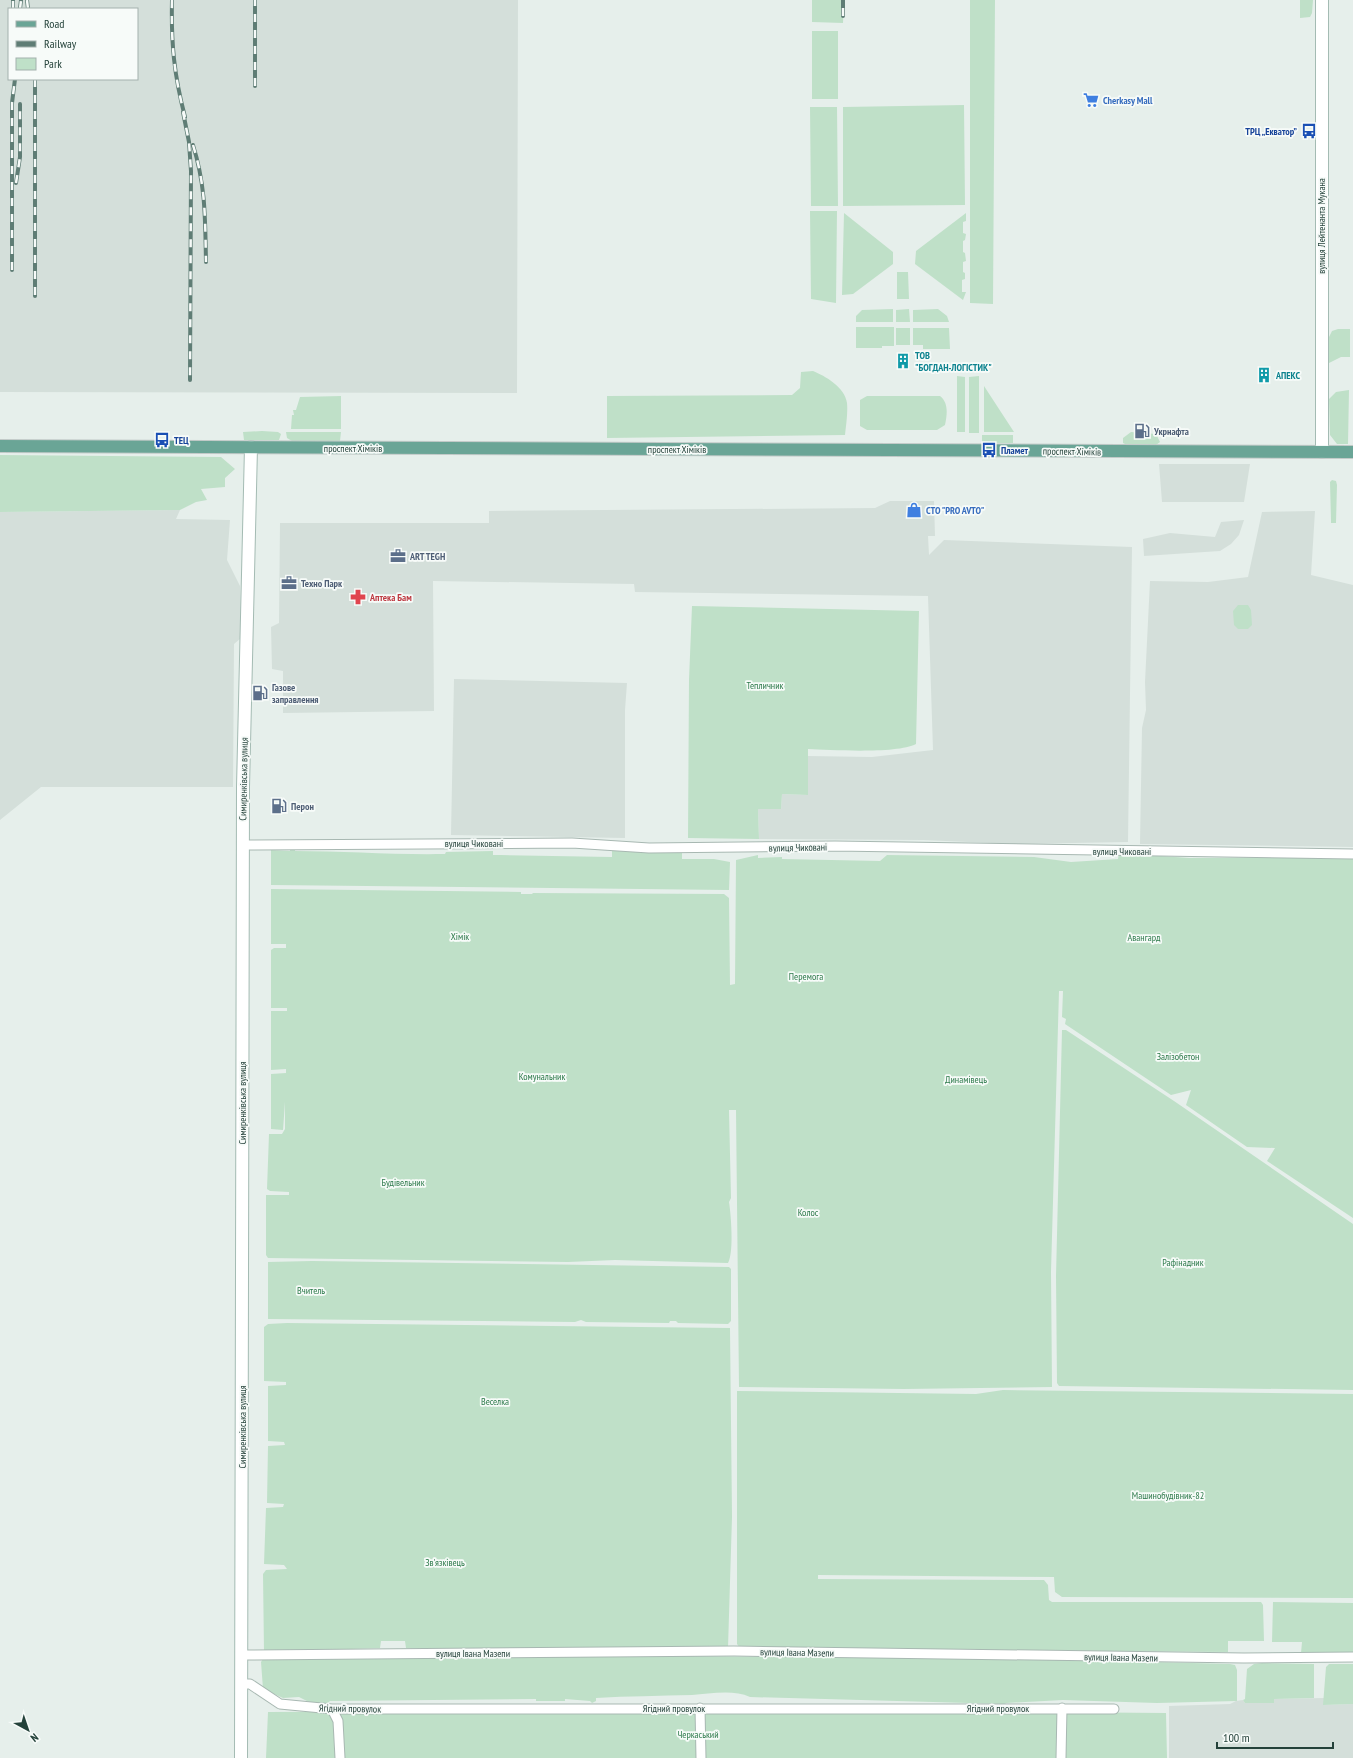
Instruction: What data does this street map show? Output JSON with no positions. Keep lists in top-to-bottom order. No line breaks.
{"streets":{"main road":["вулиця Лейтенанта Мукана","проспект Хіміків","Симиренківська вулиця"],"street":["вулиця Чиковані","вулиця Івана Мазепи","Ягідний провулок"]},"crossings":[["вулиця Лейтенанта Мукана","проспект Хіміків"],["проспект Хіміків","Симиренківська вулиця"],["Симиренківська вулиця","вулиця Чиковані"],["Симиренківська вулиця","вулиця Івана Мазепи"],["Симиренківська вулиця","Ягідний провулок"]],"parks":["Тепличник","Хімік","Авангард","Перемога","Залізобетон","Комунальник","Динамівець","Будівельник","Колос","Рафінадник","Вчитель","Веселка","Машинобудівник-82","Зв'язківець","Черкаський"],"places":{"supermarket":["Cherkasy Mall"],"bus stop":["ТРЦ „Екватор”","ТЕЦ","Пламет"],"building":["ТОВ \"БОГДАН-ЛОГІСТИК\"","АПЕКС"],"fuel station":["Укрнафта","Газове заправлення","Перон"],"shop":["СТО \"PRO AVTO\""],"office":["ART TEGH","Техно Парк"],"pharmacy":["Аптека Бам"]},"legend":["Road","Railway","Park"],"scale_bar":"100 m","north":"bottom right"}
